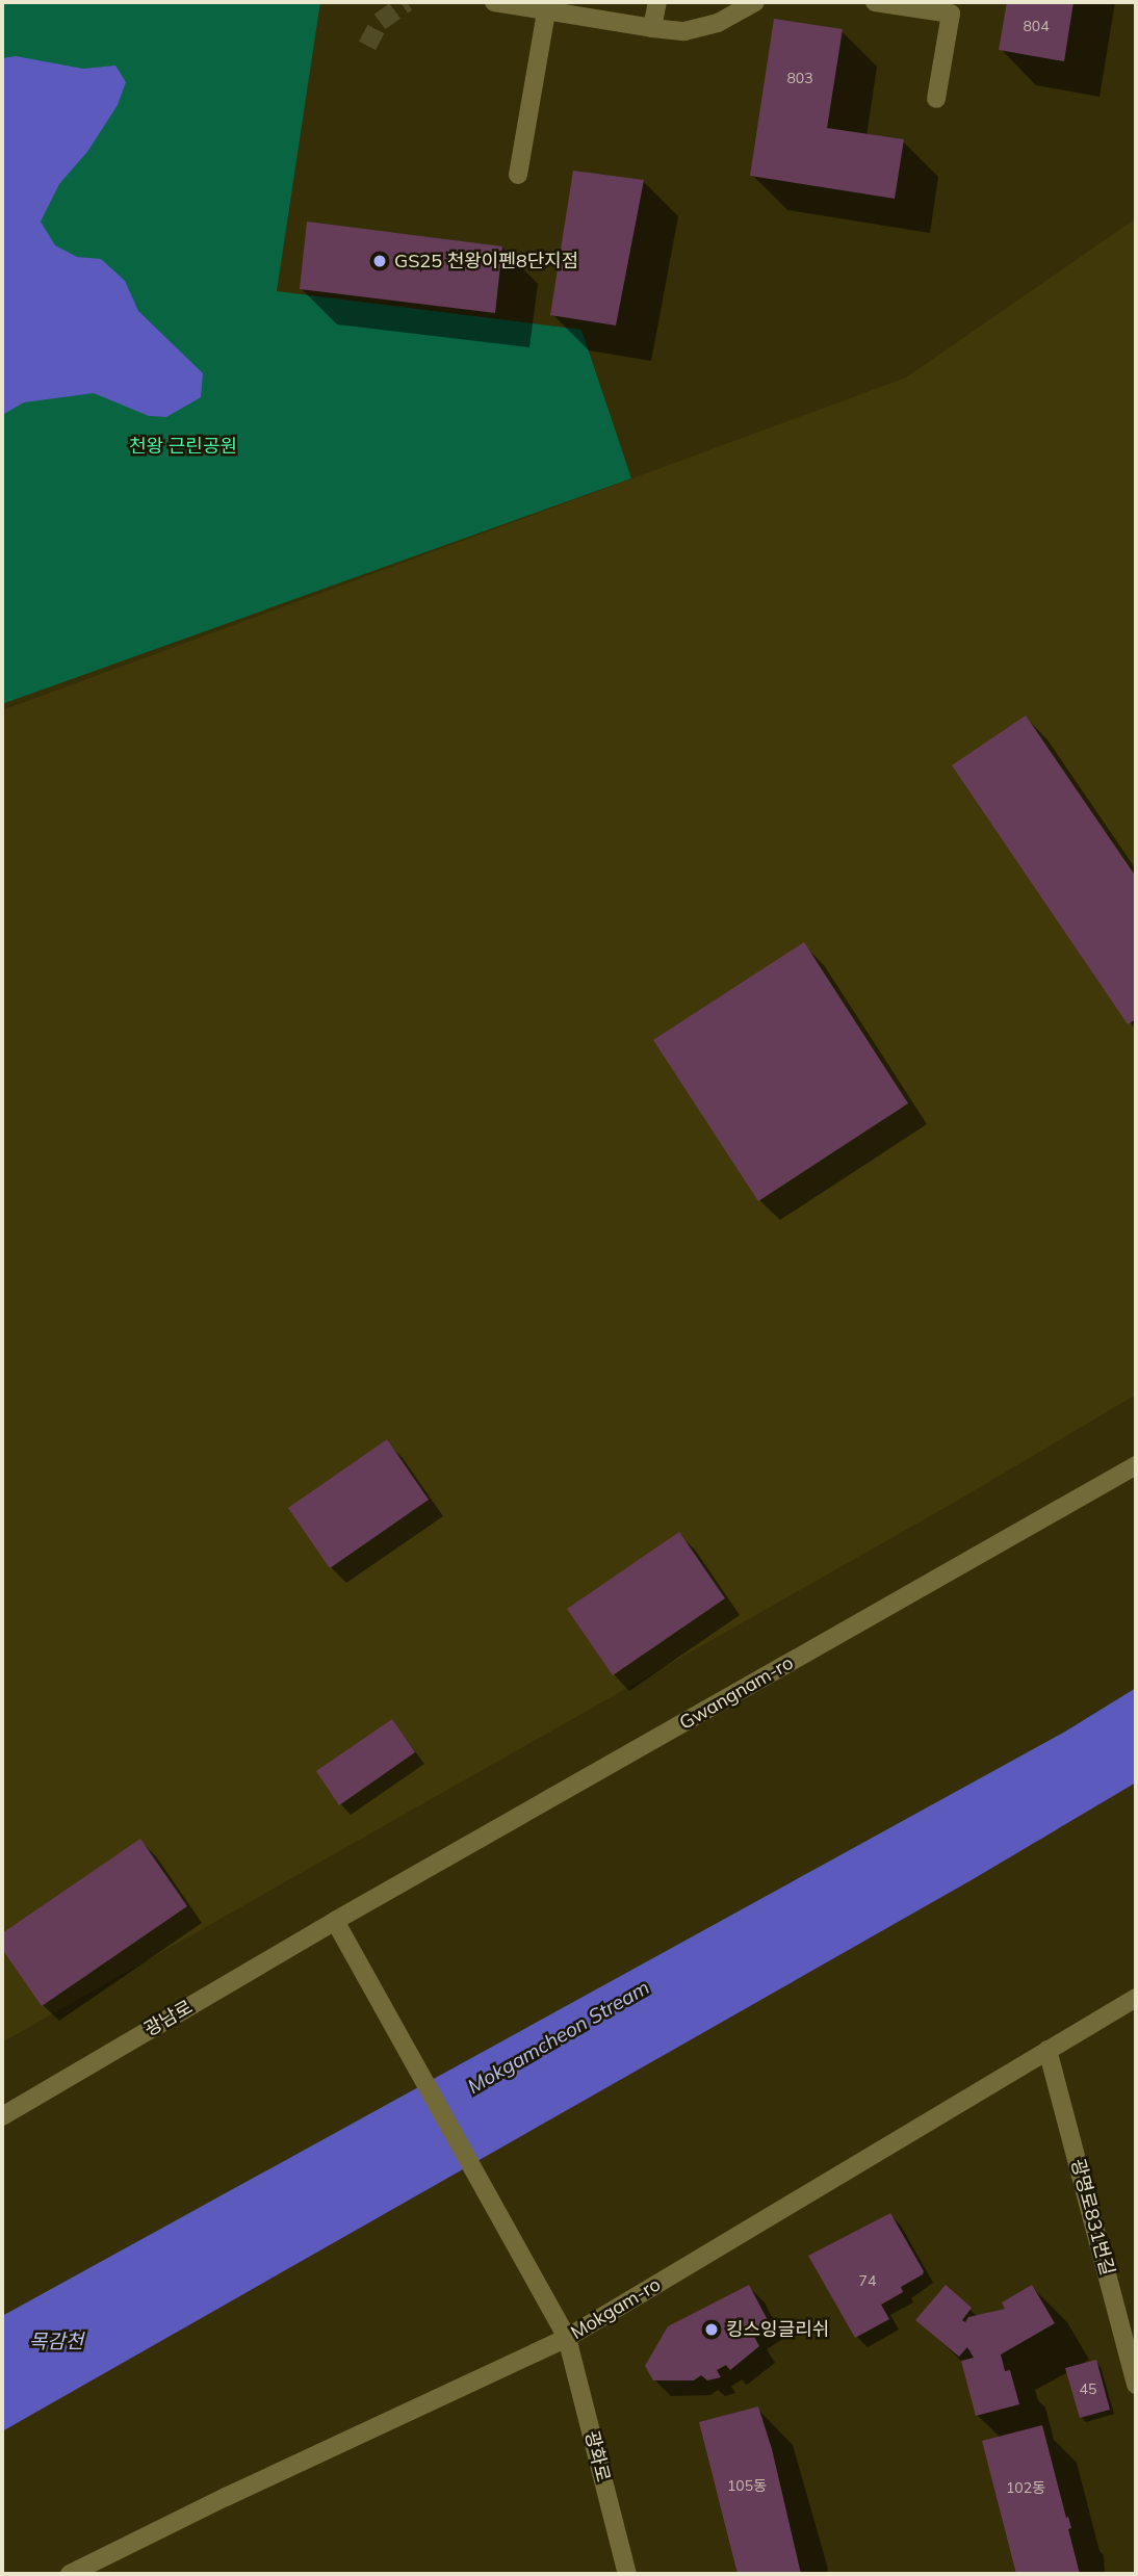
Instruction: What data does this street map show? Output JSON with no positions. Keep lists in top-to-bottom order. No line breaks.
{"streets":{"street":["Gwangnam-ro","광남로","광명로831번길","Mokgam-ro","광화로"]},"crossings":[["Gwangnam-ro","광남로"],["Gwangnam-ro","광화로"],["광남로","광화로"],["광명로831번길","Mokgam-ro"],["Mokgam-ro","광화로"]],"water":["Mokgamcheon Stream","목감천"],"parks":["천왕 근린공원"],"places":["GS25 천왕이펜8단지점","킹스잉글리쉬"],"house_numbers":["804","803","74","45","105동","102동"]}
